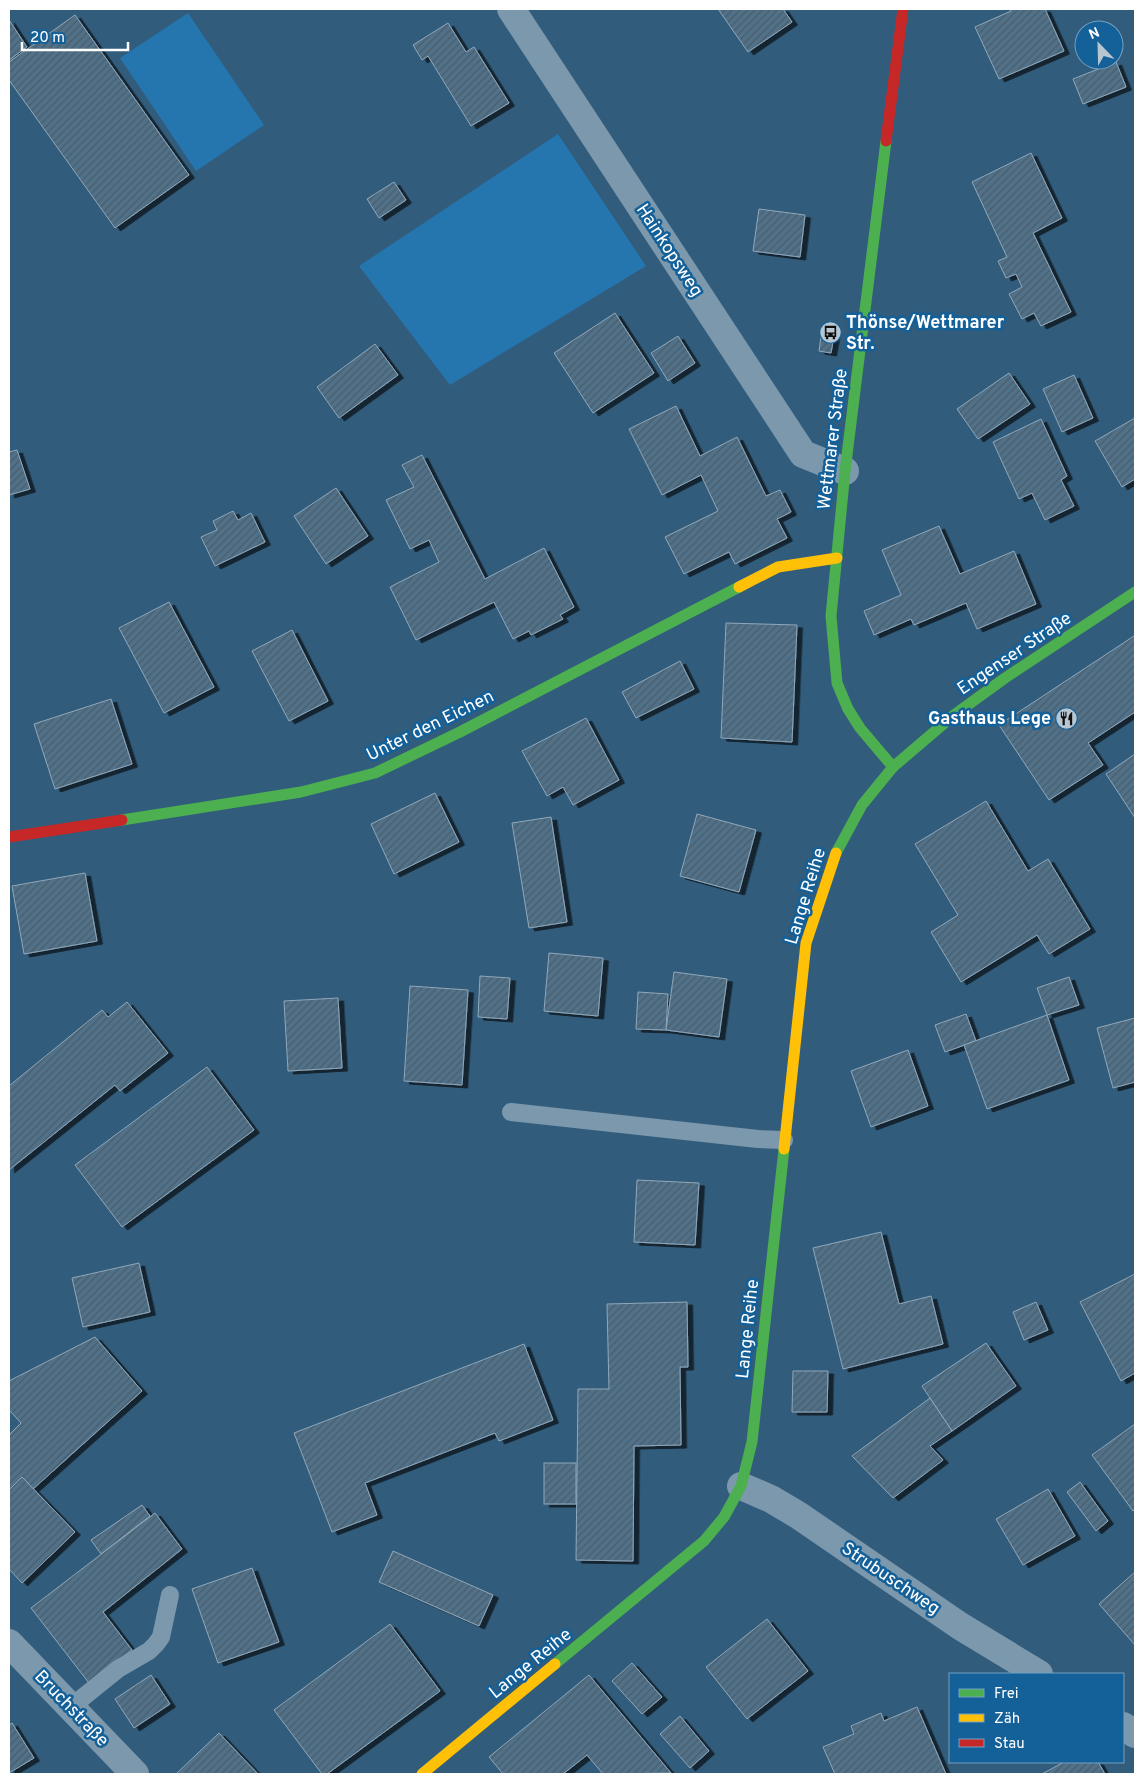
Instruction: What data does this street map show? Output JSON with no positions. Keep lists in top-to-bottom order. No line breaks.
{"streets":{"street":["Hainkopsweg","Wettmarer Straße","Engenser Straße","Unter den Eichen","Lange Reihe","Strubuschweg","Bruchstraße"]},"crossings":[["Hainkopsweg","Wettmarer Straße"],["Wettmarer Straße","Engenser Straße"],["Wettmarer Straße","Unter den Eichen"],["Wettmarer Straße","Lange Reihe"],["Engenser Straße","Lange Reihe"],["Lange Reihe","Strubuschweg"]],"places":{"bus stop":["Thönse/Wettmarer Str."],"restaurant":["Gasthaus Lege"]},"legend":["Frei","Zäh","Stau"],"scale_bar":"20 m","north":"top left"}
